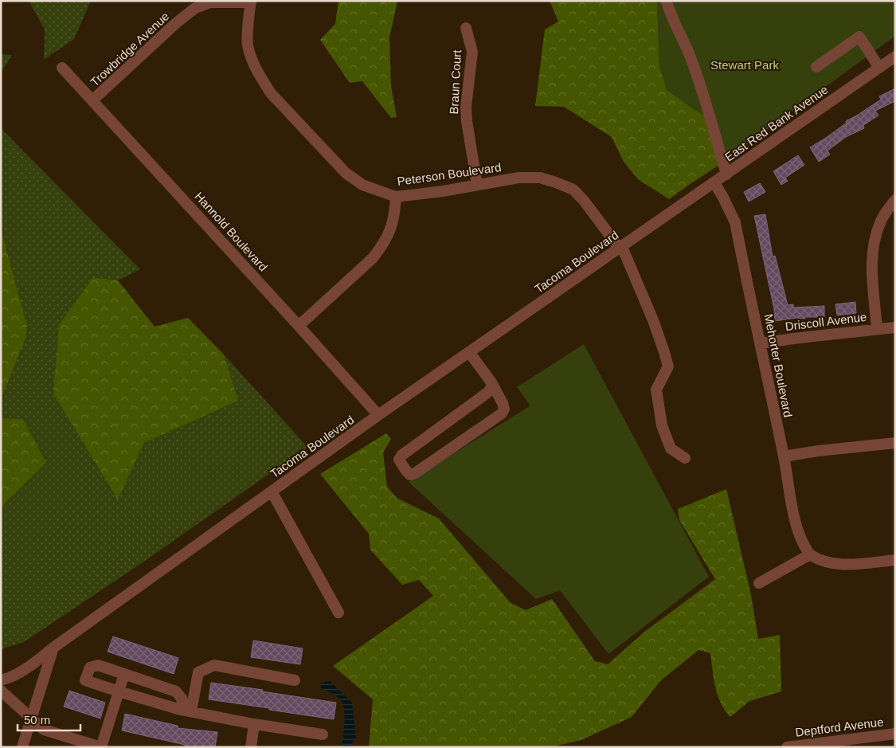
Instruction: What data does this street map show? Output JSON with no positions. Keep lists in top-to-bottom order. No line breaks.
{"streets":{"street":["Trowbridge Avenue","Braun Court","East Red Bank Avenue","Peterson Boulevard","Hannold Boulevard","Tacoma Boulevard","Driscoll Avenue","Mehorter Boulevard","Deptford Avenue"]},"crossings":[["Trowbridge Avenue","Peterson Boulevard"],["Trowbridge Avenue","Hannold Boulevard"],["Braun Court","Peterson Boulevard"],["East Red Bank Avenue","Tacoma Boulevard"],["East Red Bank Avenue","Mehorter Boulevard"],["Peterson Boulevard","Tacoma Boulevard"],["Hannold Boulevard","Tacoma Boulevard"],["Driscoll Avenue","Mehorter Boulevard"]],"parks":["Stewart Park"],"scale_bar":"50 m"}
